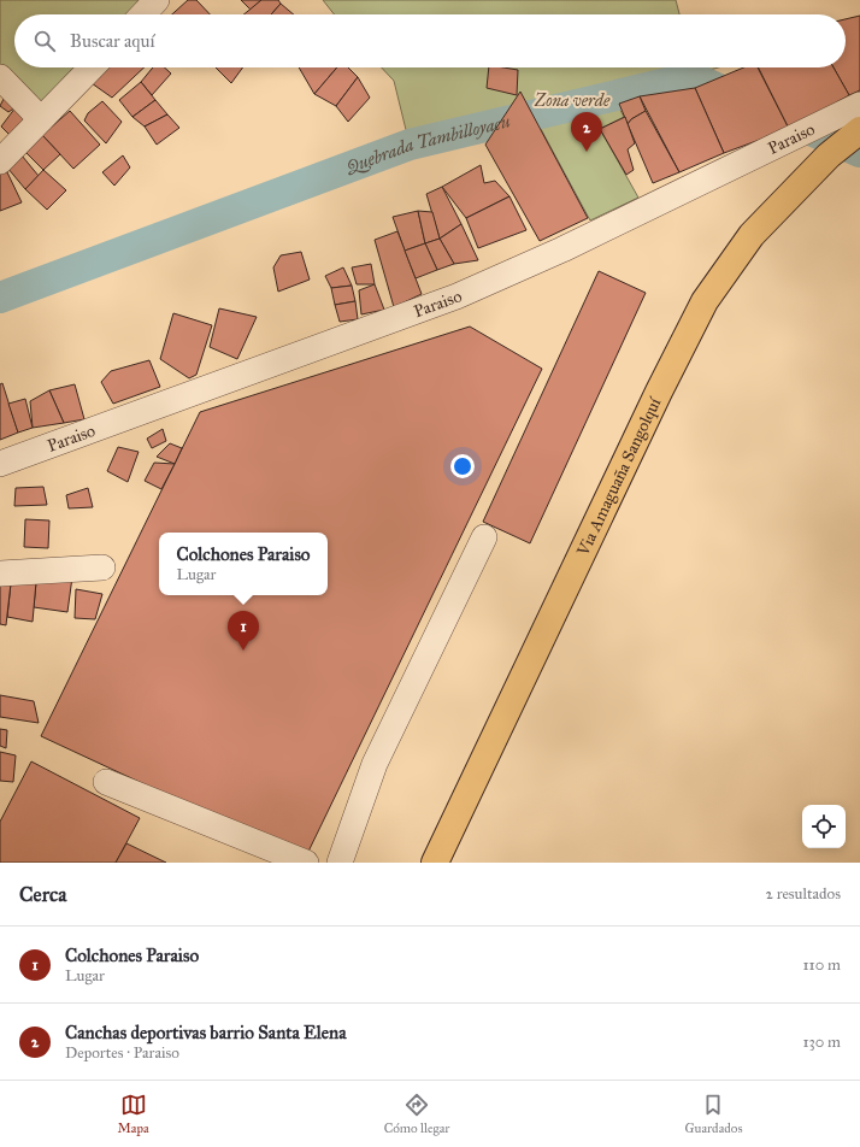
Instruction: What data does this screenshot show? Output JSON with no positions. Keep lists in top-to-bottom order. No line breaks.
{"streets":{"highway":["Via Amaguaña Sangolquí"],"street":["Paraiso"]},"water":["Quebrada Tambilloyacu"],"parks":["Zona verde"],"page":{"search":"Buscar aquí","pins":["2","1"],"popup":["Colchones Paraiso","Lugar"],"heading":["Cerca","2 resultados"],"list":[{"mark":"1","name":"Colchones Paraiso","note":"Lugar","value":"110 m"},{"mark":"2","name":"Canchas deportivas barrio Santa Elena","note":"Deportes · Paraiso","value":"130 m"}],"nav":["Mapa","Cómo llegar","Guardados"]}}
